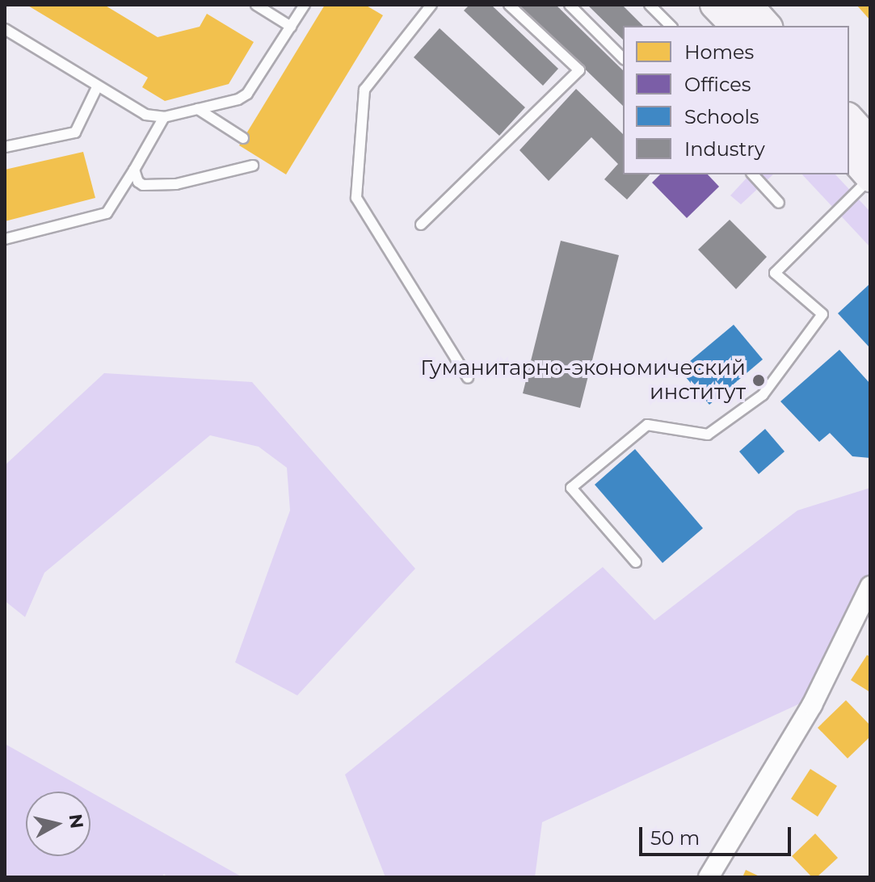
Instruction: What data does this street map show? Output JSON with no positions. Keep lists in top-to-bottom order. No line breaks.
{"places":["Гуманитарно-экономический институт"],"legend":["Homes","Offices","Schools","Industry"],"scale_bar":"50 m","north":"right"}
